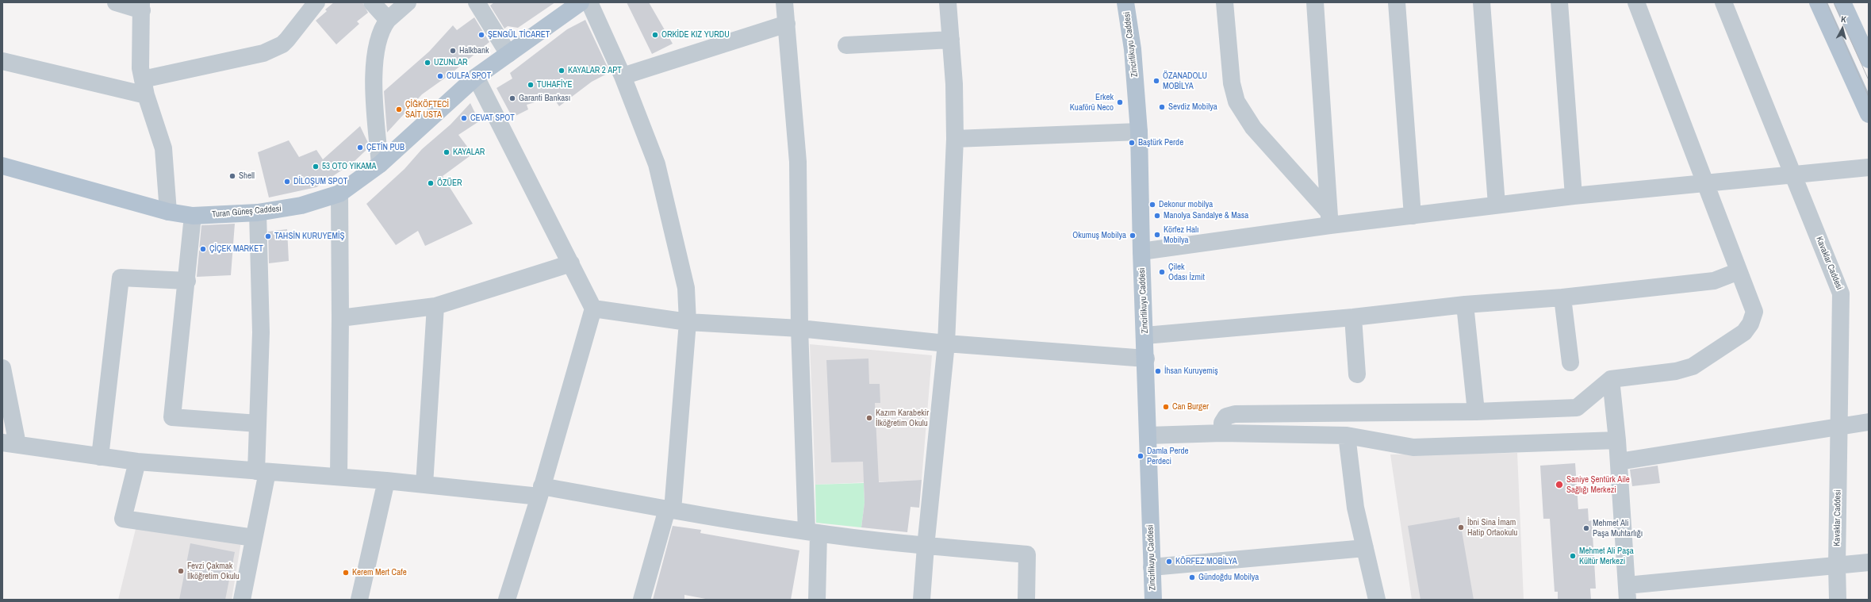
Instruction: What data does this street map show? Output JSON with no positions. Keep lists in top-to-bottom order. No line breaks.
{"streets":{"main road":["Zincirlikuyu Caddesi","Turan Güneş Caddesi"],"street":["Kavaklar Caddesi"]},"places":["ŞENGÜL TİCARET","ORKİDE KIZ YURDU","Halkbank","UZUNLAR","KAYALAR 2 APT","CULFA SPOT","ÖZANADOLU MOBİLYA","TUHAFİYE","Garanti Bankası","Erkek Kuaförü Neco","Sevdiz Mobilya","ÇİĞKÖFTECİ SAİT USTA","CEVAT SPOT","Baştürk Perde","ÇETİN PUB","KAYALAR","53 OTO YIKAMA","Shell","DİLOŞUM SPOT","ÖZÜER","Dekonur mobilya","Manolya Sandalye & Masa","Körfez Halı Mobilya","Okumuş Mobilya","TAHSİN KURUYEMİŞ","ÇİÇEK MARKET","Çilek Odası İzmit","İhsan Kuruyemiş","Can Burger","Kazım Karabekir İlköğretim Okulu","Damla Perde Perdeci","Saniye Şentürk Aile Sağlığı Merkezi","İbni Sina İmam Hatip Ortaokulu","Mehmet Ali Paşa Muhtarlığı","Mehmet Ali Paşa Kültür Merkezi","KÖRFEZ MOBİLYA","Fevzi Çakmak İlköğretim Okulu","Kerem Mert Cafe","Gündoğdu Mobilya"],"north":"top"}
